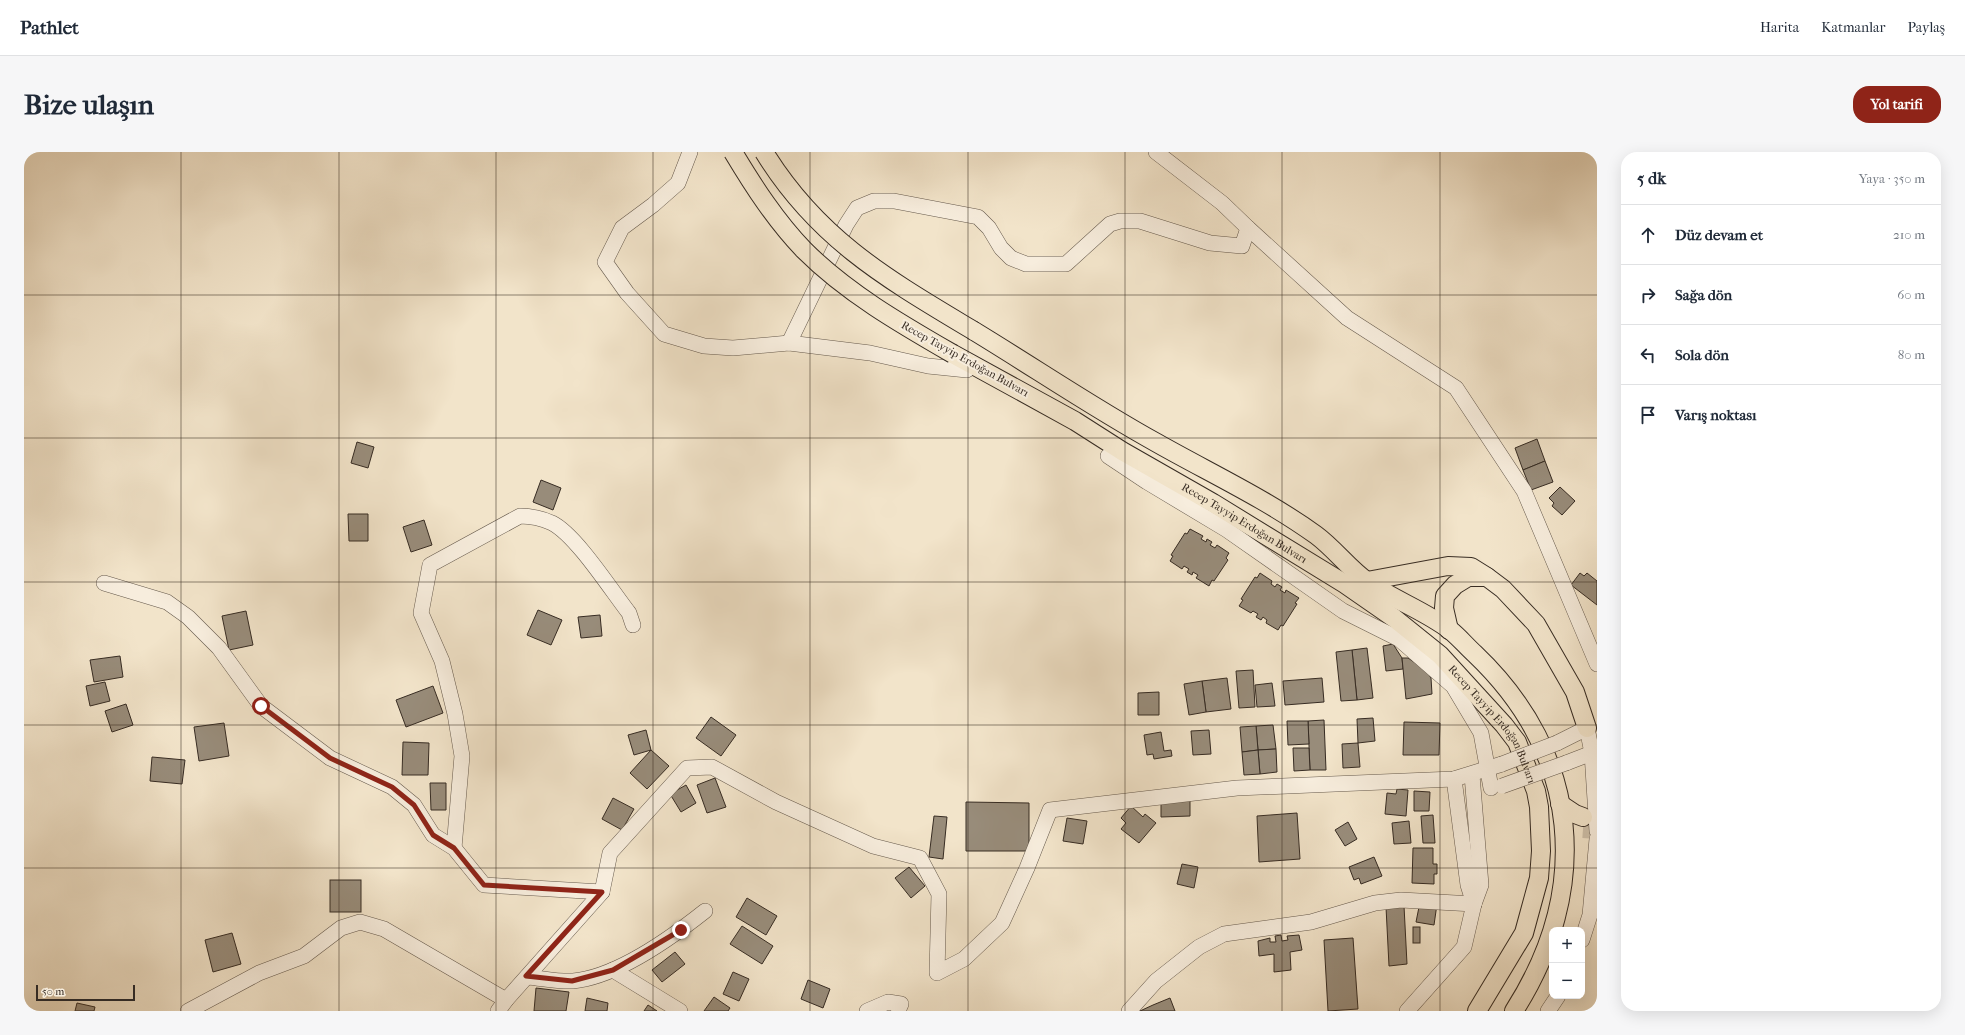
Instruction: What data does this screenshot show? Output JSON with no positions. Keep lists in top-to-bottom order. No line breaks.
{"streets":{"main road":["Recep Tayyip Erdoğan Bulvarı"]},"scale_bar":"50 m","page":{"header":"Pathlet","nav":["Harita","Katmanlar","Paylaş"],"buttons":"Yol tarifi","title":"Bize ulaşın","heading":["5 dk","Yaya · 350 m"],"list":[["Düz devam et","210 m"],["Sağa dön","60 m"],["Sola dön","80 m"],"Varış noktası"],"map_buttons":["+","−"],"scale":"50 m"}}
